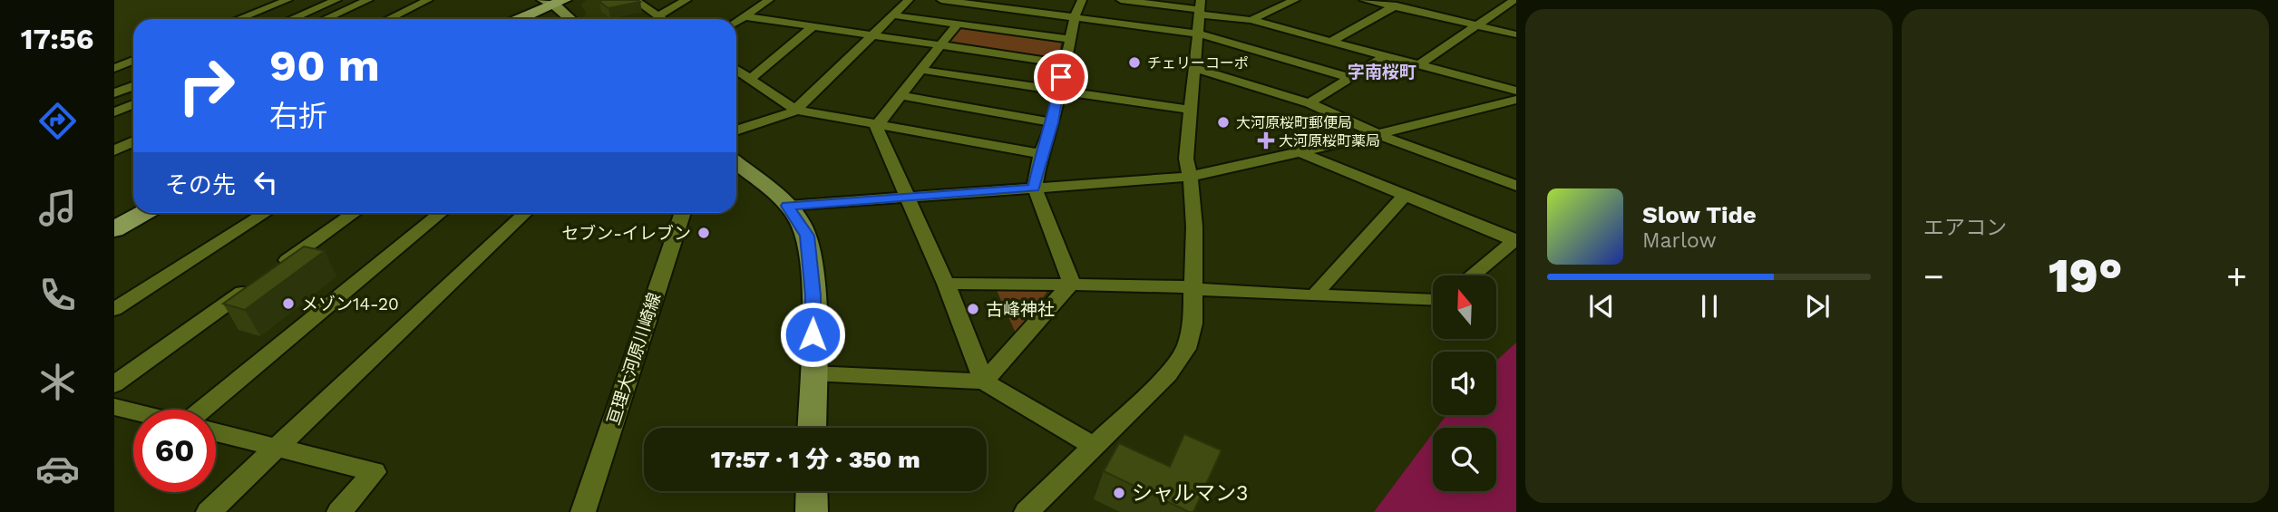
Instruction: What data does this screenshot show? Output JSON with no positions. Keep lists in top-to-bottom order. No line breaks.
{"streets":{"street":["亘理大河原川崎線"]},"districts":["字南桜町"],"places":{"other":["チェリーコーポ","大河原桜町郵便局","セブン-イレブン","メゾン14-20","古峰神社","シャルマン3"],"health":["大河原桜町薬局"]},"north":"top","page":{"tabs":"17:56","tile":"エアコン","turn":["90 m","右折"],"then":"その先","song":["Slow Tide","Marlow"],"heat":["−","19°","+"],"limit":"60","trip":"17:57 · 1 分 · 350 m"}}
